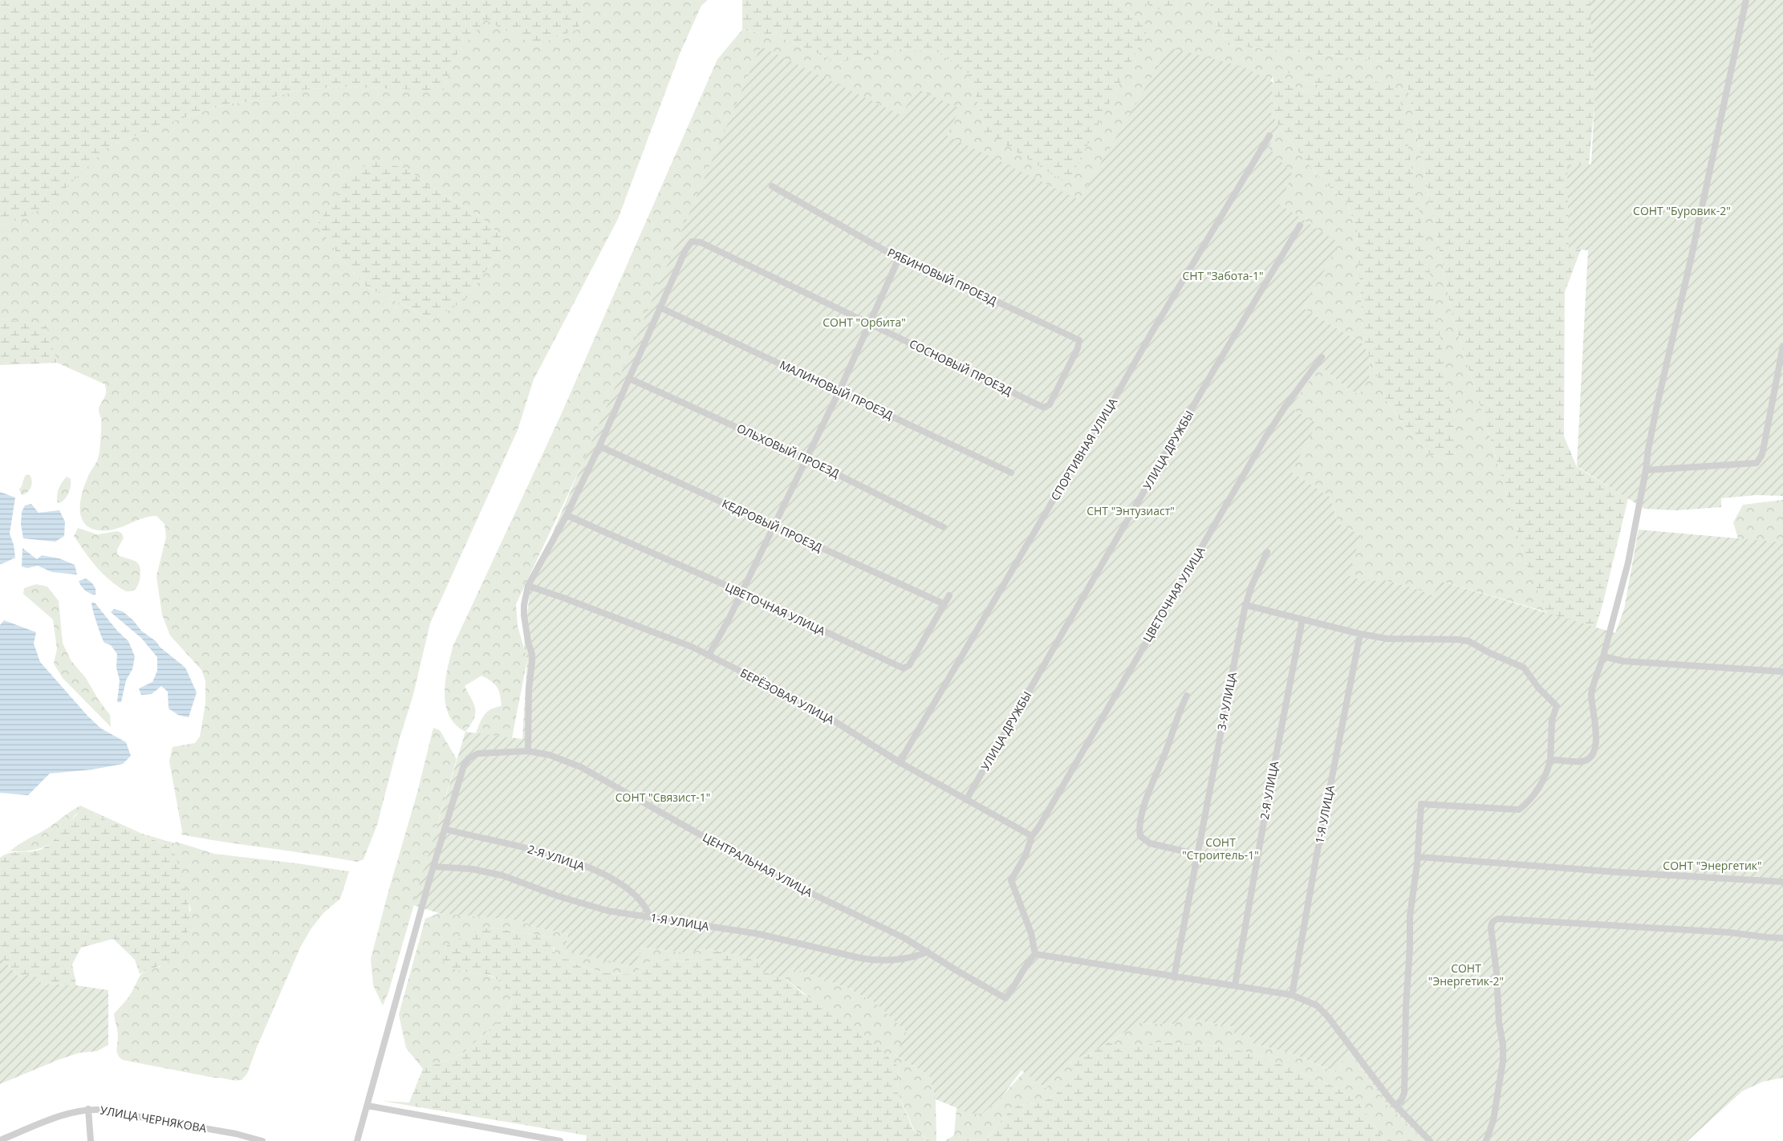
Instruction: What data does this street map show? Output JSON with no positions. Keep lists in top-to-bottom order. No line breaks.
{"streets":{"street":["РЯБИНОВЫЙ ПРОЕЗД","СОСНОВЫЙ ПРОЕЗД","МАЛИНОВЫЙ ПРОЕЗД","СПОРТИВНАЯ УЛИЦА","УЛИЦА ДРУЖБЫ","ОЛЬХОВЫЙ ПРОЕЗД","КЕДРОВЫЙ ПРОЕЗД","ЦВЕТОЧНАЯ УЛИЦА","БЕРЁЗОВАЯ УЛИЦА","3-Я УЛИЦА","2-Я УЛИЦА","1-Я УЛИЦА","ЦЕНТРАЛЬНАЯ УЛИЦА","УЛИЦА ЧЕРНЯКОВА"]},"crossings":[["РЯБИНОВЫЙ ПРОЕЗД","СОСНОВЫЙ ПРОЕЗД"],["СОСНОВЫЙ ПРОЕЗД","МАЛИНОВЫЙ ПРОЕЗД"],["СПОРТИВНАЯ УЛИЦА","БЕРЁЗОВАЯ УЛИЦА"],["УЛИЦА ДРУЖБЫ","БЕРЁЗОВАЯ УЛИЦА"],["КЕДРОВЫЙ ПРОЕЗД","ЦВЕТОЧНАЯ УЛИЦА"],["ЦВЕТОЧНАЯ УЛИЦА","БЕРЁЗОВАЯ УЛИЦА"],["ЦВЕТОЧНАЯ УЛИЦА","ЦЕНТРАЛЬНАЯ УЛИЦА"],["2-Я УЛИЦА","1-Я УЛИЦА"],["2-Я УЛИЦА","ЦЕНТРАЛЬНАЯ УЛИЦА"],["1-Я УЛИЦА","ЦЕНТРАЛЬНАЯ УЛИЦА"]],"parks":["СОНТ \"Буровик-2\"","СНТ \"Забота-1\"","СОНТ \"Орбита\"","СНТ \"Энтузиаст\"","СОНТ \"Связист-1\"","СОНТ \"Строитель-1\"","СОНТ \"Энергетик\"","СОНТ \"Энергетик-2\""]}
